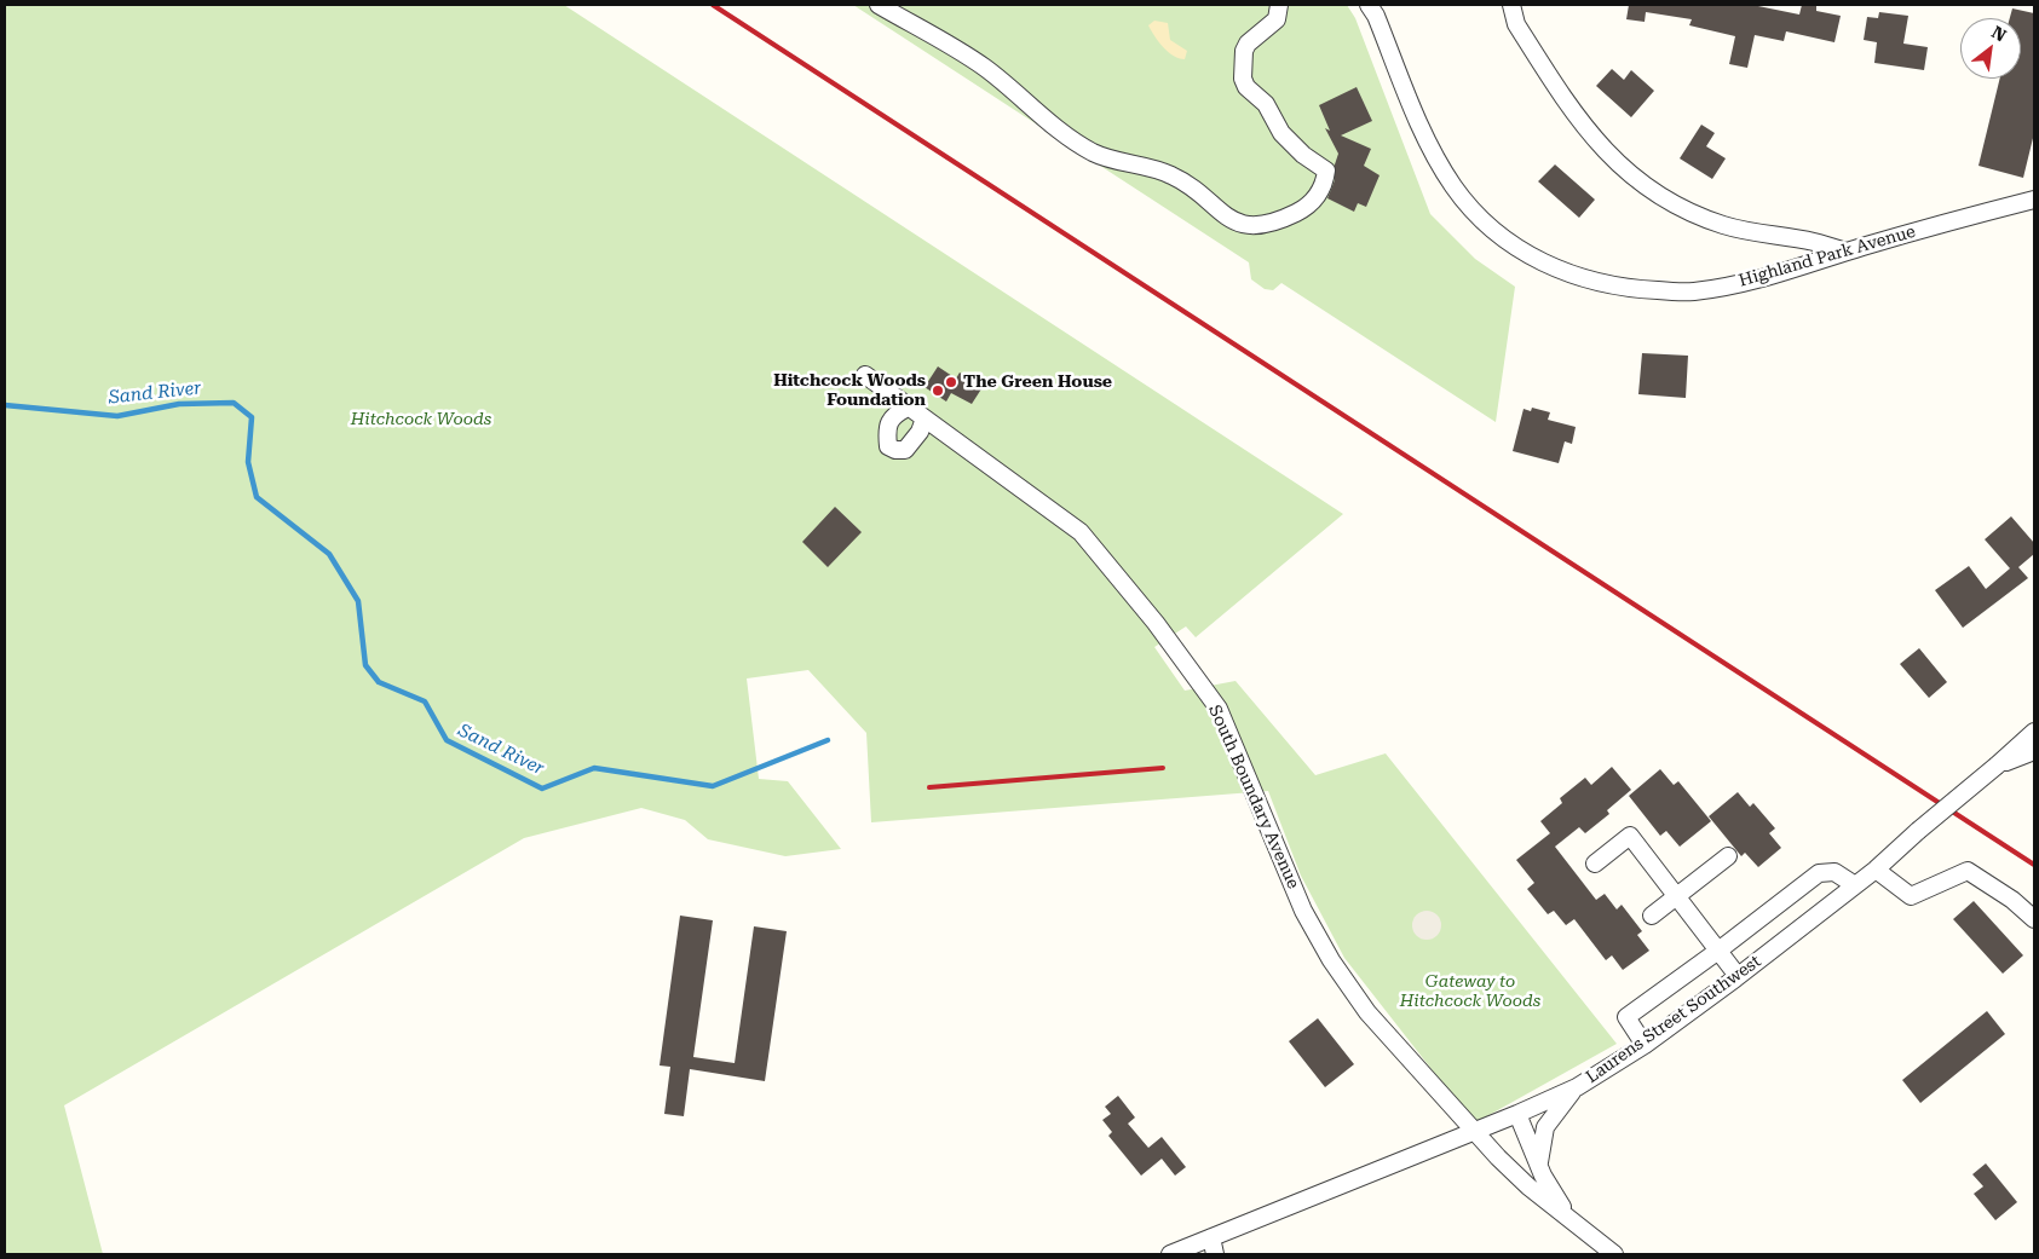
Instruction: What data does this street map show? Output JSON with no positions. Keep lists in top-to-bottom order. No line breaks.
{"streets":{"street":["Highland Park Avenue","South Boundary Avenue","Laurens Street Southwest"]},"crossings":[["South Boundary Avenue","Laurens Street Southwest"]],"water":["Sand River"],"parks":["Hitchcock Woods","Gateway to Hitchcock Woods"],"places":["The Green House","Hitchcock Woods Foundation"],"north":"top right"}
